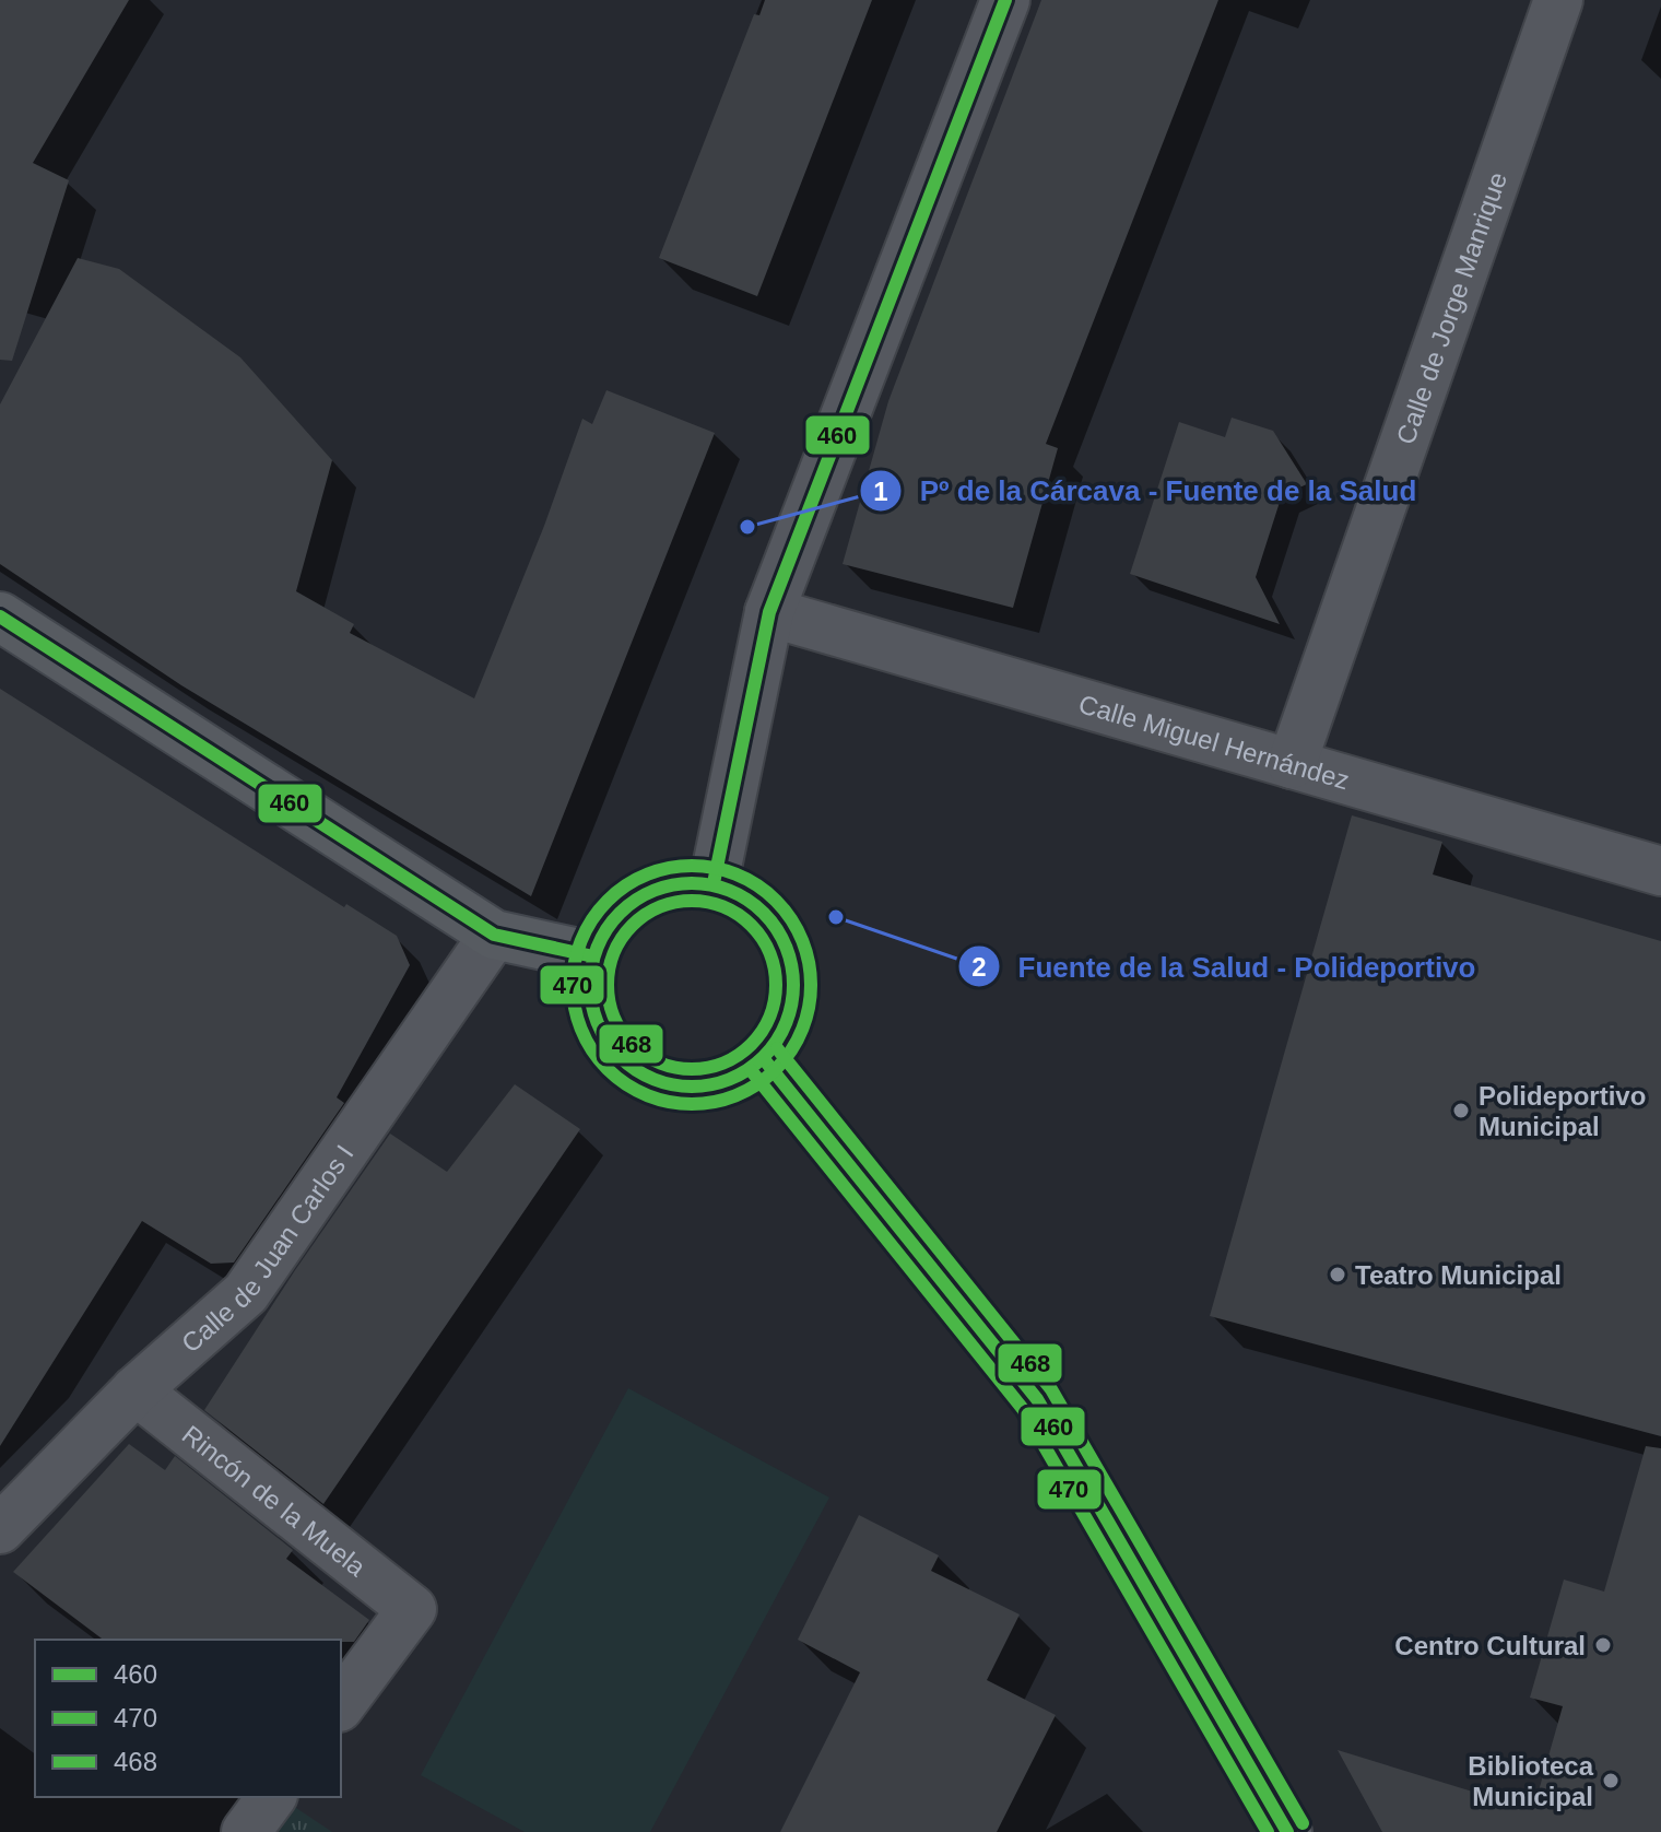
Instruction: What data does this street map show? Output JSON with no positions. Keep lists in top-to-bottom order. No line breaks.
{"streets":{"street":["Calle de Jorge Manrique","Calle Miguel Hernández","Calle de Juan Carlos I","Rincón de la Muela"]},"crossings":[["Calle de Jorge Manrique","Calle Miguel Hernández"],["Calle de Juan Carlos I","Rincón de la Muela"]],"places":["Pº de la Cárcava - Fuente de la Salud","Fuente de la Salud - Polideportivo","Polideportivo Municipal","Teatro Municipal","Centro Cultural","Biblioteca Municipal"],"lines":["transit line 460","transit line 470","transit line 468"],"legend":["460","470","468"]}
